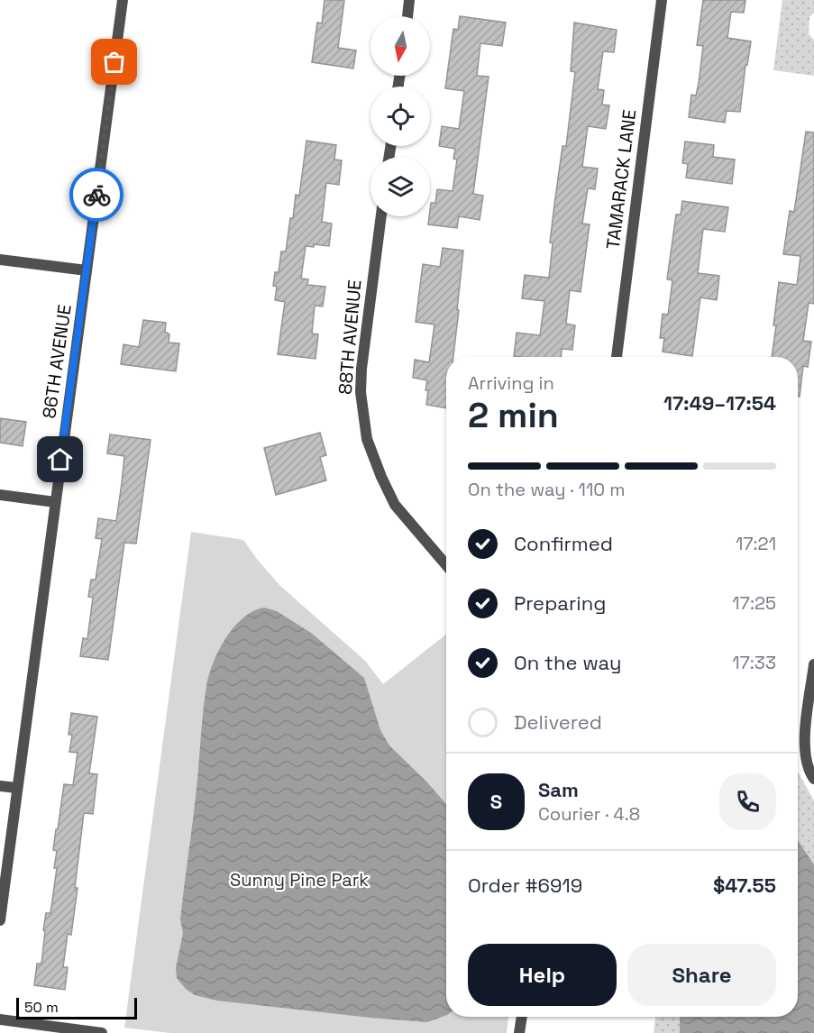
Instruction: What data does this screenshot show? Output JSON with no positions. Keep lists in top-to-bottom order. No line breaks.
{"streets":{"street":["TAMARACK LANE","88TH AVENUE","86TH AVENUE"]},"parks":["Sunny Pine Park"],"scale_bar":"50 m","north":"bottom","page":{"heading":["2 min","Arriving in","17:49–17:54"],"panel":["Sam","Courier · 4.8","Order #6919","$47.55"],"bar":"On the way · 110 m","list":[["Confirmed","17:21"],["Preparing","17:25"],["On the way","17:33"],"Delivered"],"round":"S","buttons":["Help","Share"],"scale":"50 m"}}
